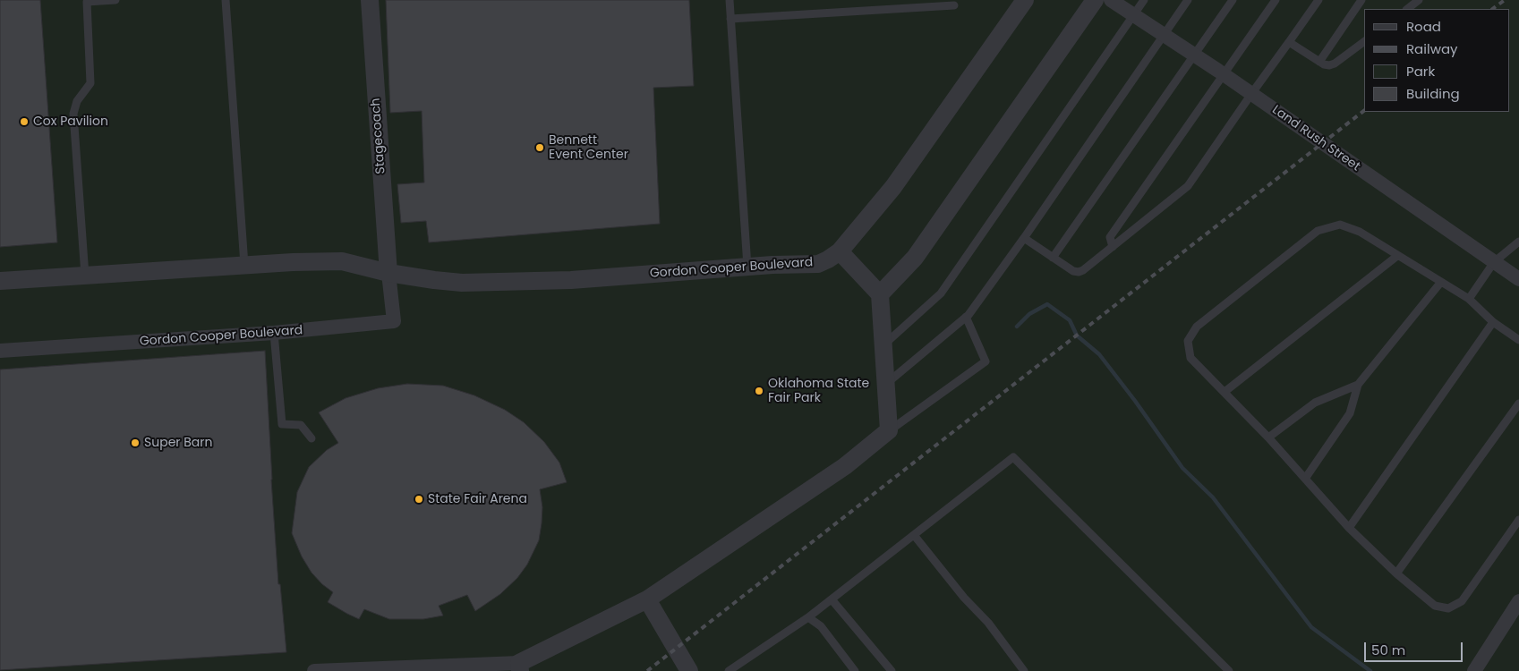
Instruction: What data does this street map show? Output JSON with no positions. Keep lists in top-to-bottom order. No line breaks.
{"streets":{"street":["Stagecoach","Land Rush Street","Gordon Cooper Boulevard"]},"crossings":[["Stagecoach","Gordon Cooper Boulevard"]],"places":["Cox Pavilion","Bennett Event Center","Oklahoma State Fair Park","Super Barn","State Fair Arena"],"legend":["Road","Railway","Park","Building"],"scale_bar":"50 m"}
